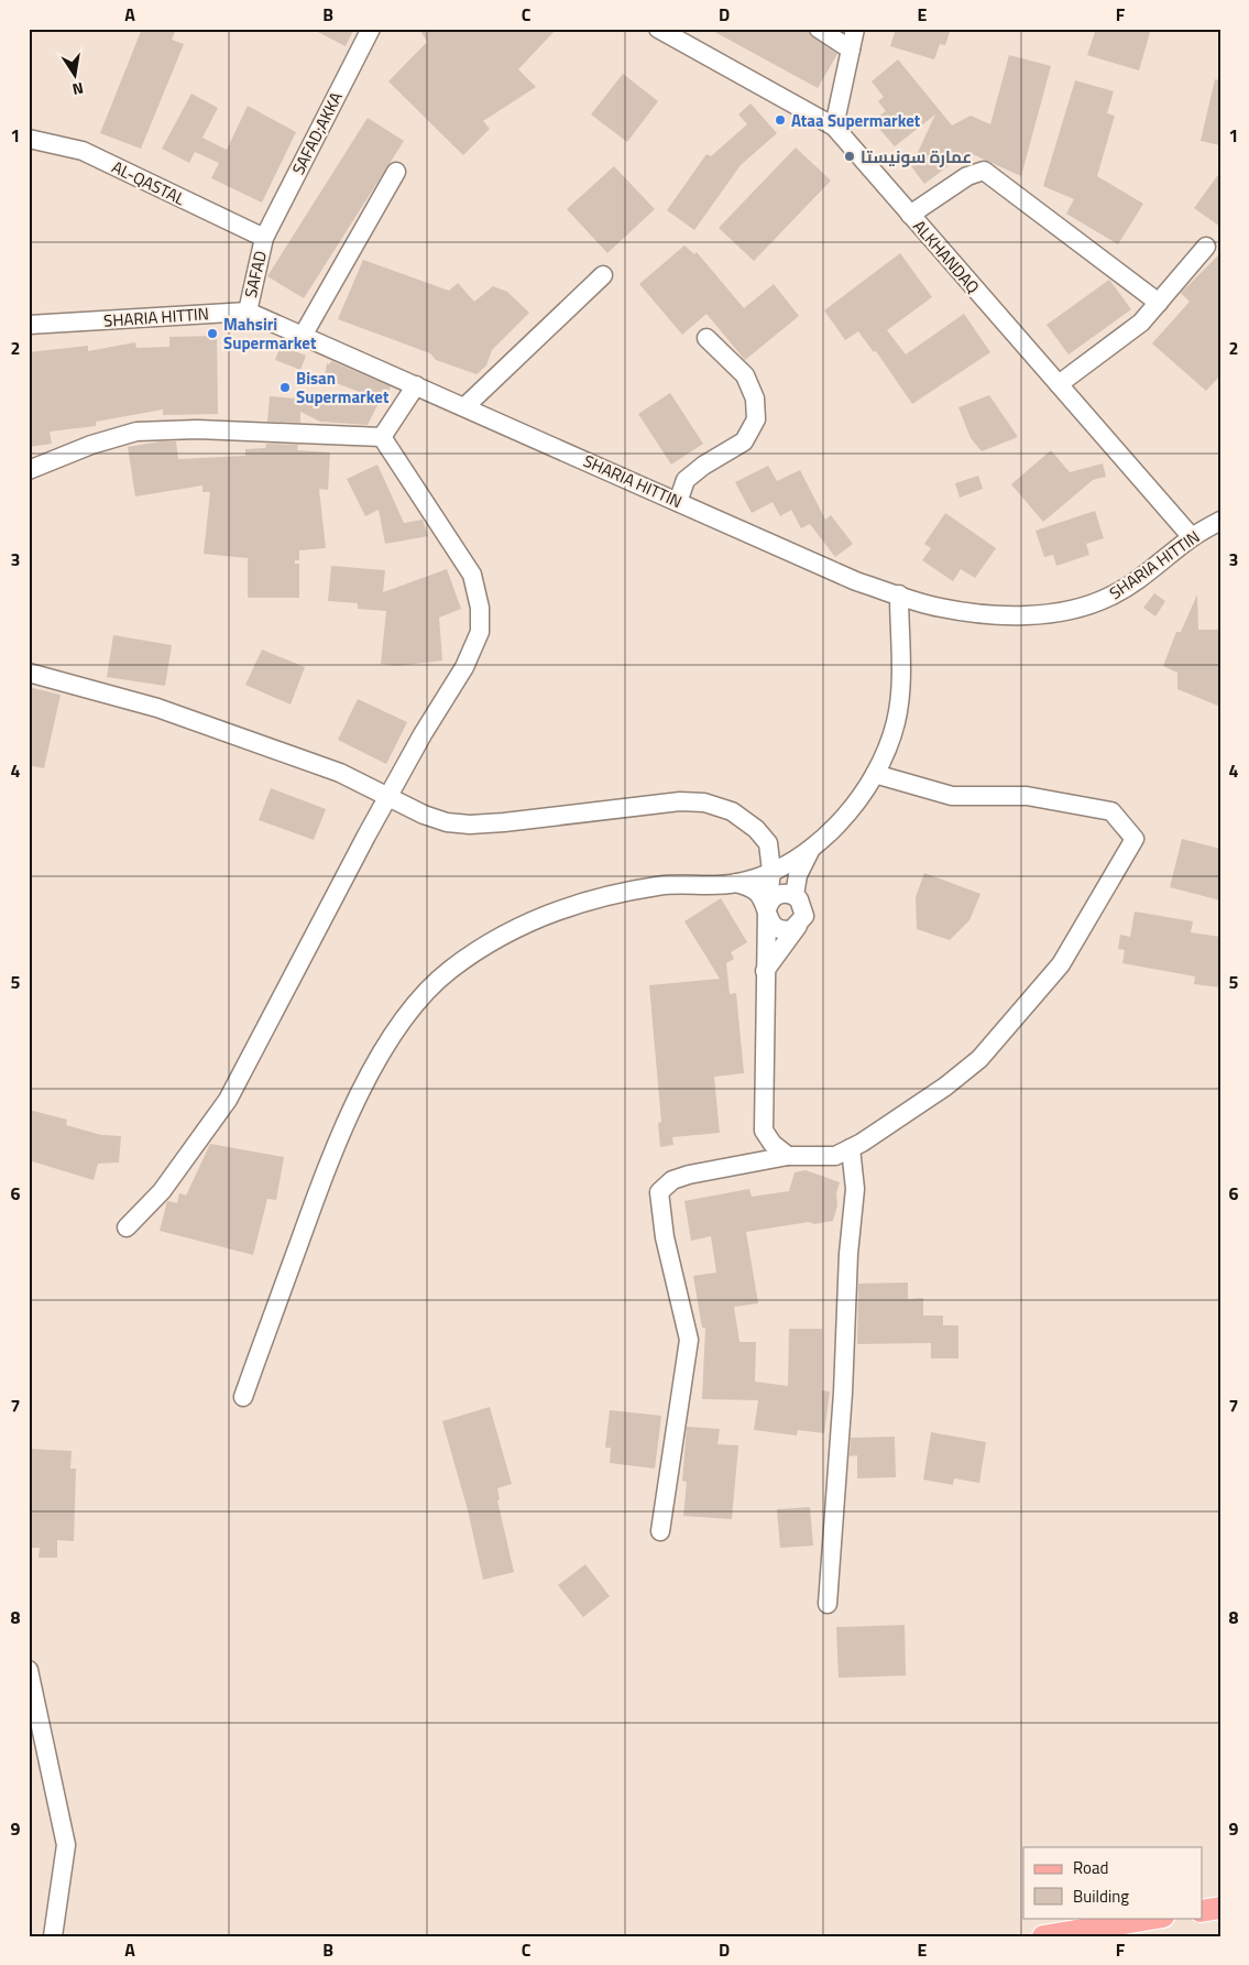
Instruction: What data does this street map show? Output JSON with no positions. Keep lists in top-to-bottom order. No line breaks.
{"streets":{"street":["SAFAD;AKKA","AL-QASTAL","ALKHANDAQ","SAFAD","SHARIA HITTIN"]},"crossings":[["SAFAD;AKKA","AL-QASTAL"],["SAFAD;AKKA","SAFAD"],["AL-QASTAL","SAFAD"],["ALKHANDAQ","SHARIA HITTIN"],["SAFAD","SHARIA HITTIN"]],"places":["Ataa Supermarket","عمارة سونيستا","Mahsiri Supermarket","Bisan Supermarket"],"legend":["Road","Building"],"north":"bottom","grid":{"columns":["A","B","C","D","E","F"],"rows":["1","2","3","4","5","6","7","8","9"]}}
